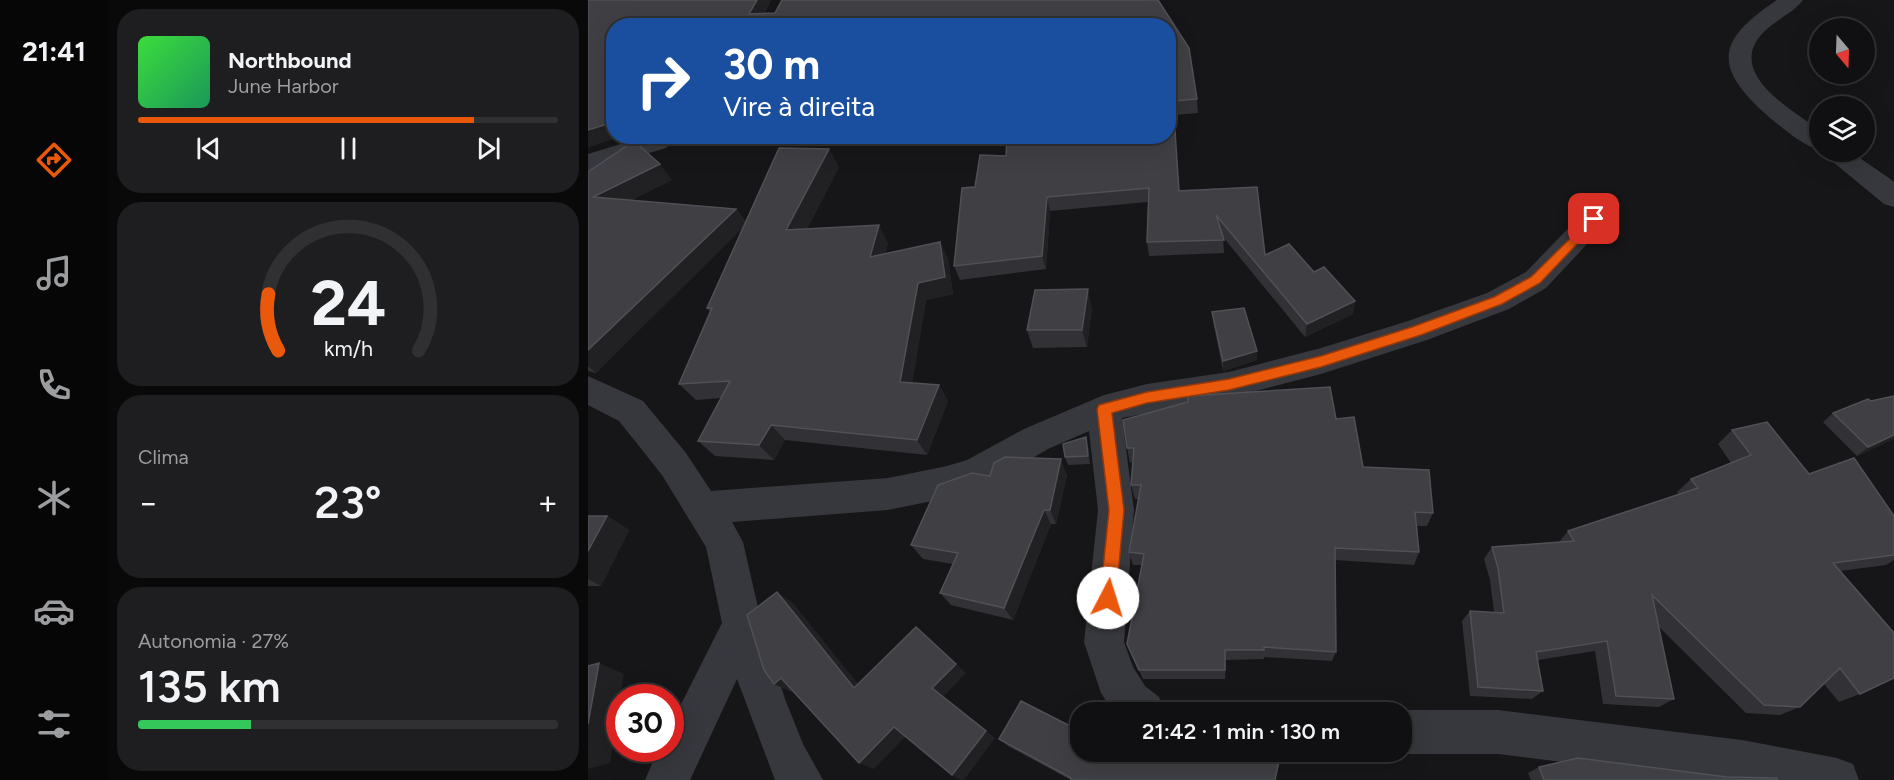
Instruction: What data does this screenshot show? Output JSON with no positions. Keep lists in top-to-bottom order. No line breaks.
{"north":"bottom","page":{"tabs":"21:41","turn":["30 m","Vire à direita"],"song":["Northbound","June Harbor"],"tile":["Clima",["Autonomia · 27%","135 km"]],"heat":["−","23°","+"],"limit":"30","trip":"21:42 · 1 min · 130 m","gauge":["24","km/h"]}}
